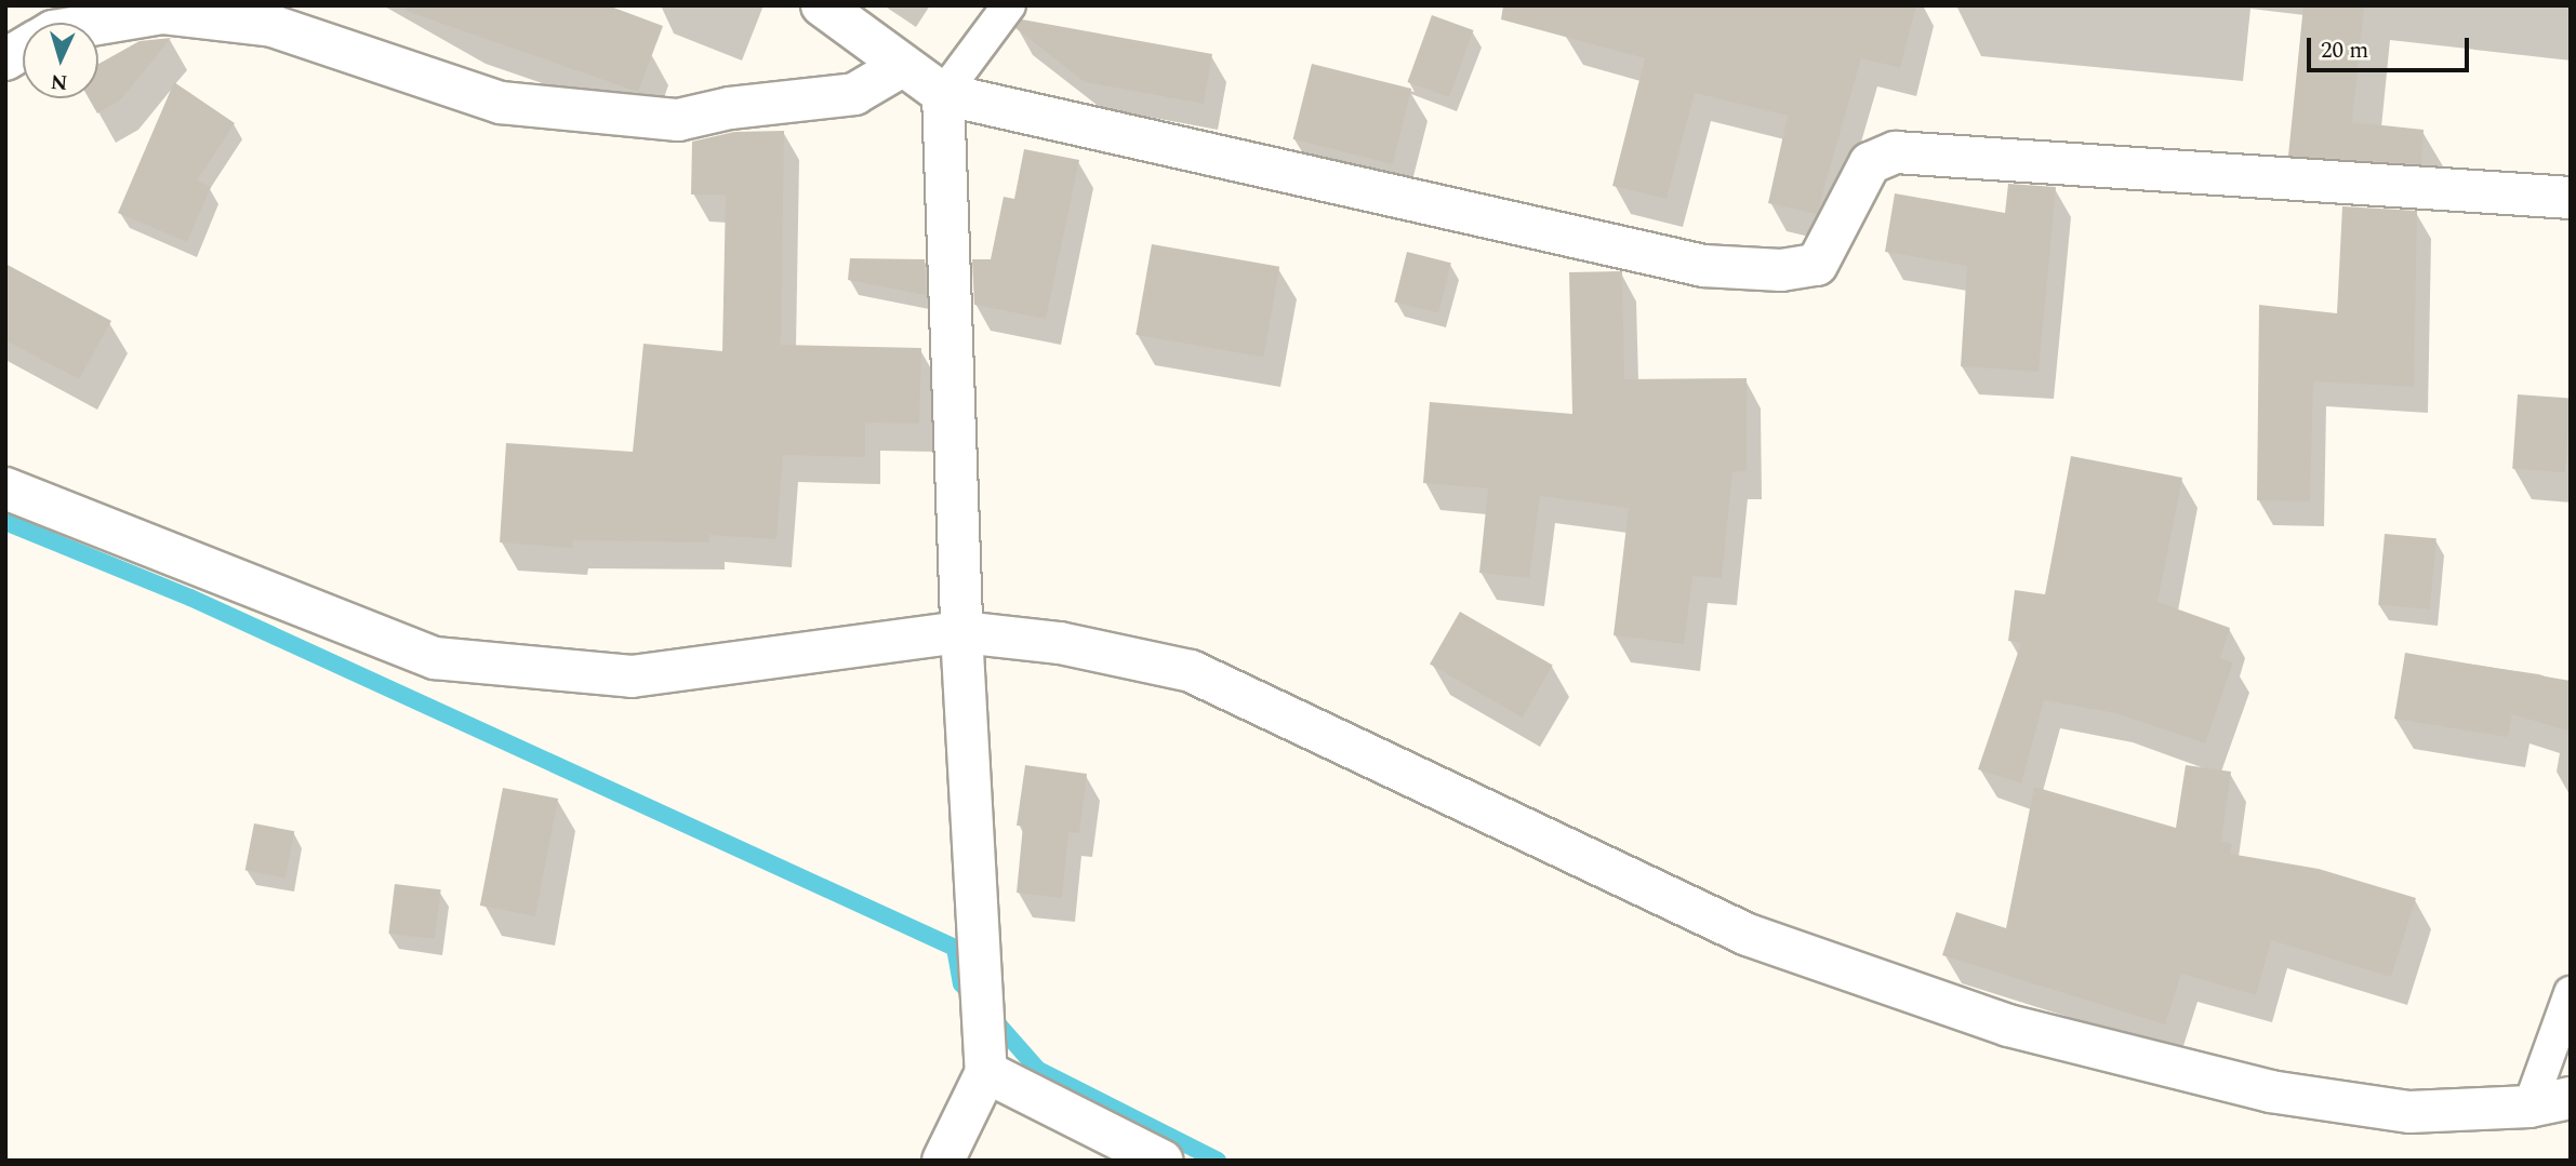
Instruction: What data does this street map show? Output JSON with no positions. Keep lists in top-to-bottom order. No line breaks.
{"scale_bar":"20 m","north":"bottom"}
